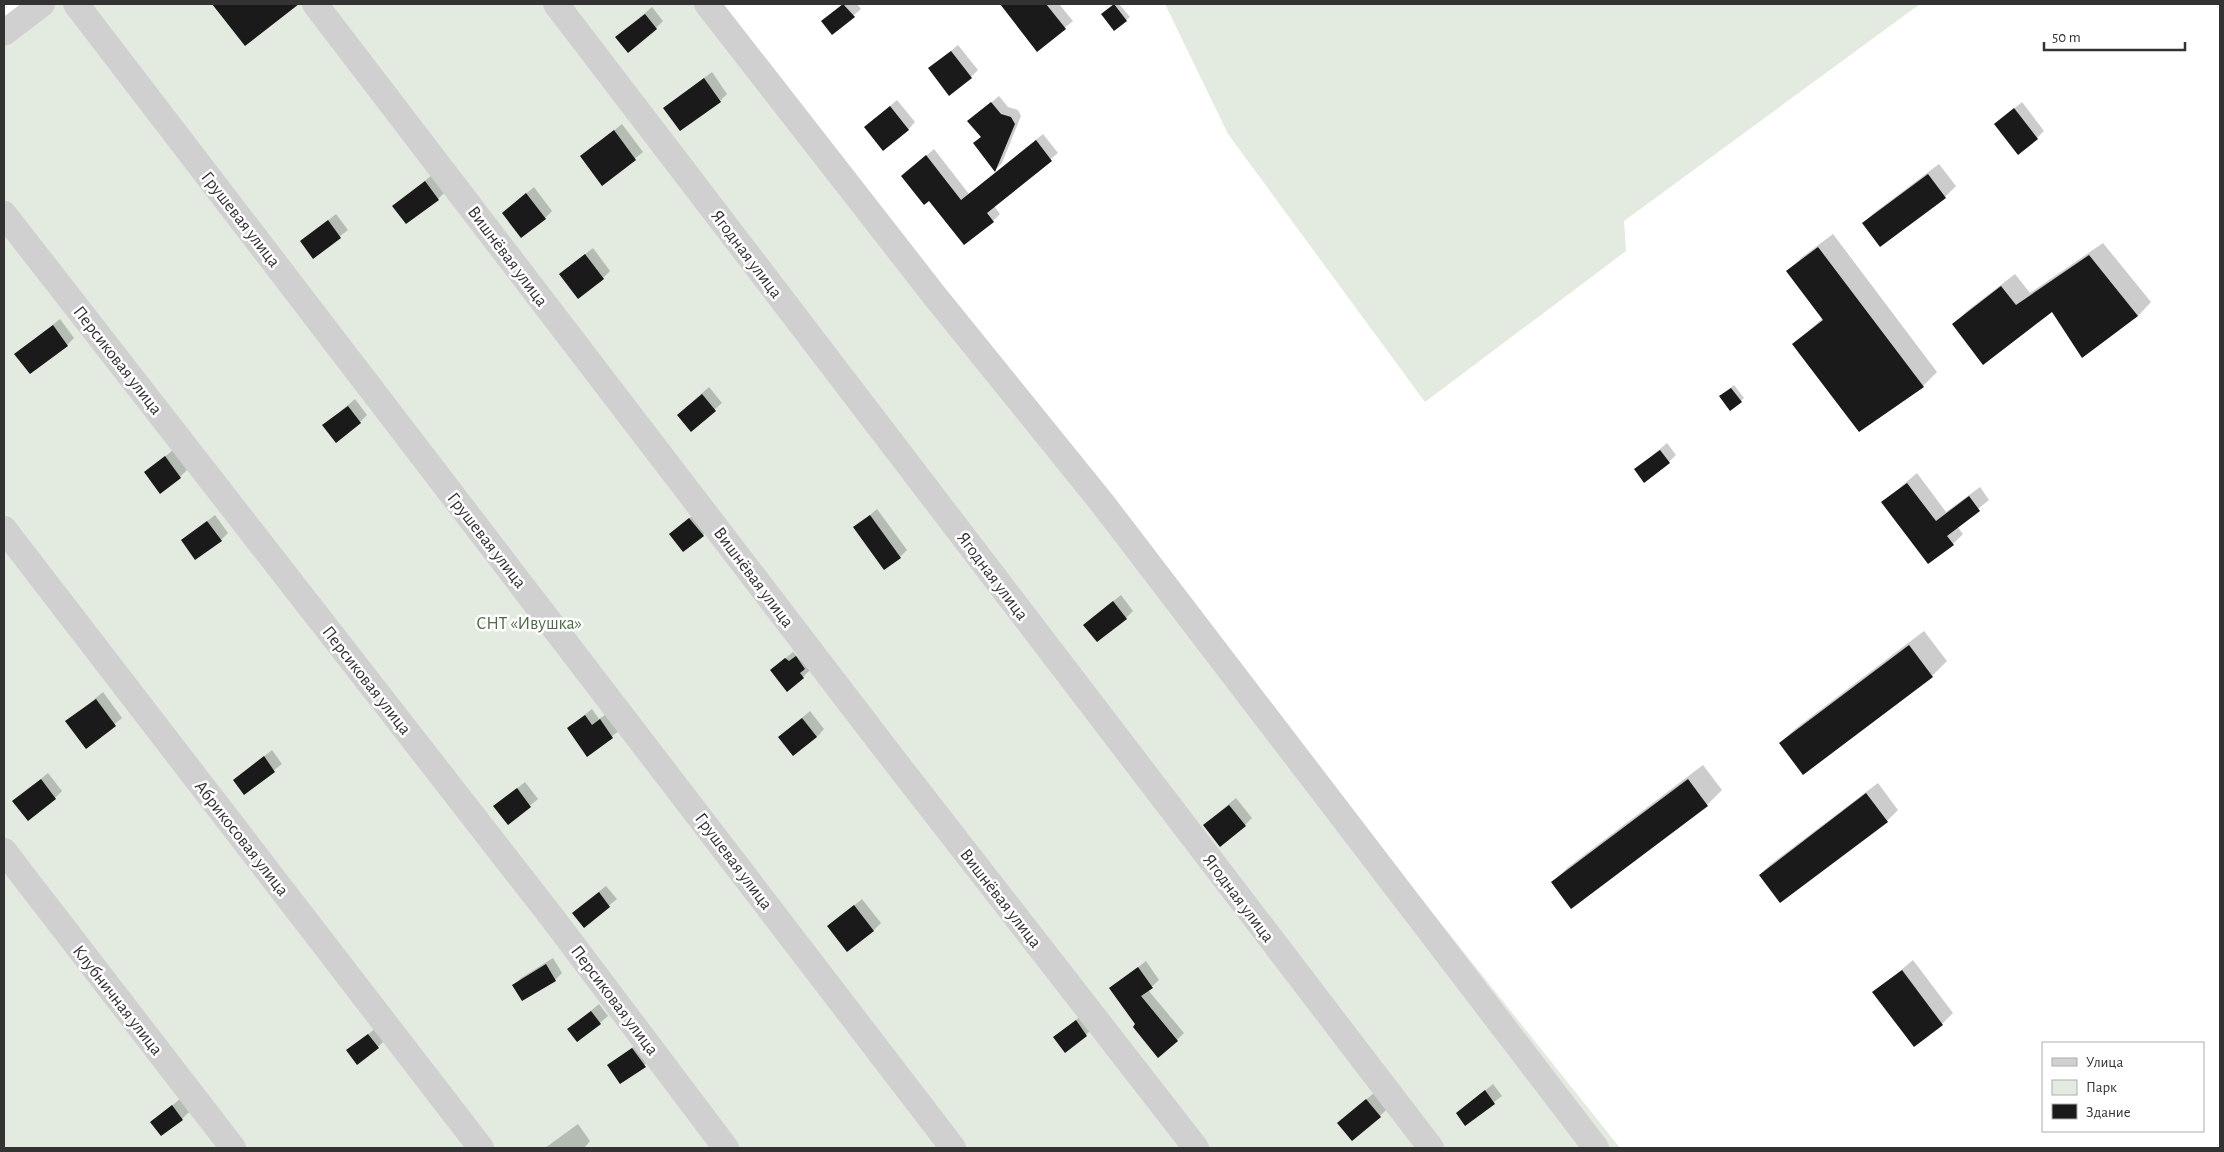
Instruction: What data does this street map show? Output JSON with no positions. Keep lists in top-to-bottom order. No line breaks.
{"streets":{"street":["Грушевая улица","Ягодная улица","Вишнёвая улица","Персиковая улица","Абрикосовая улица","Клубничная улица"]},"parks":["СНТ «Ивушка»"],"legend":["Улица","Парк","Здание"],"scale_bar":"50 m"}
